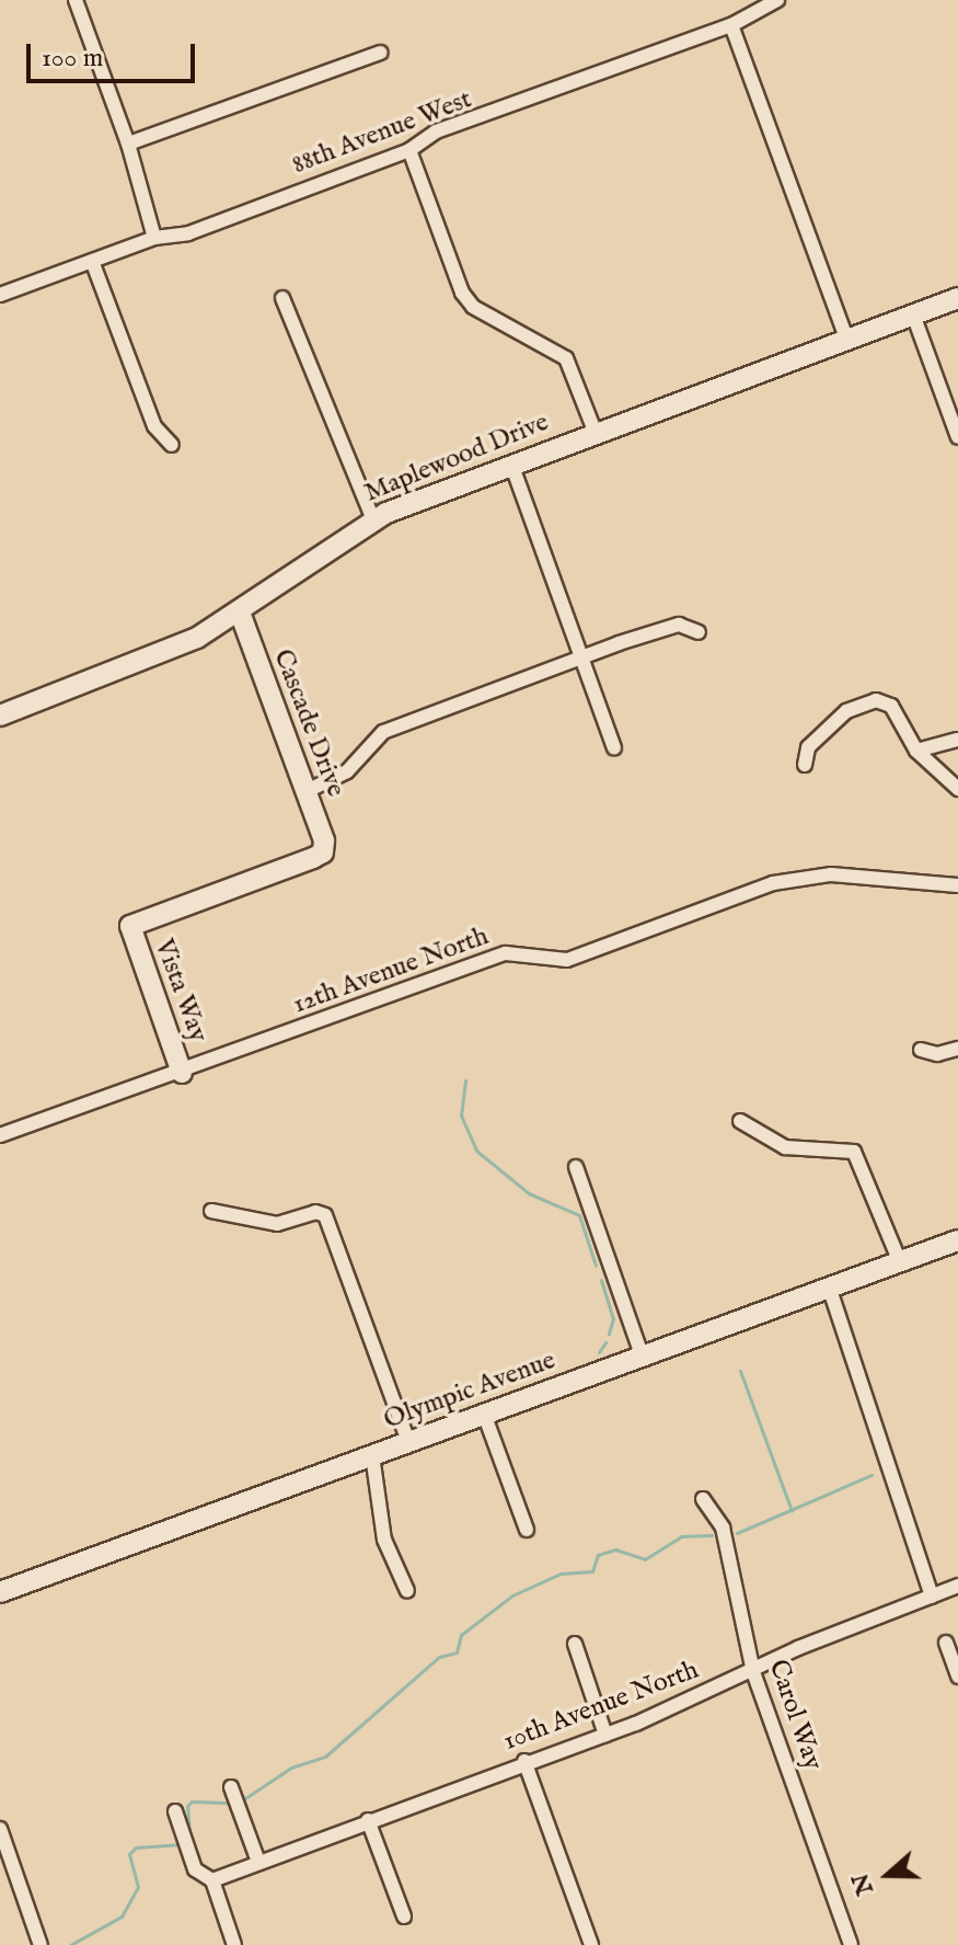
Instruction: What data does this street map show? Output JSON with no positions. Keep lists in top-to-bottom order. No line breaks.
{"streets":{"street":["88th Avenue West","Maplewood Drive","Cascade Drive","12th Avenue North","Vista Way","Olympic Avenue","10th Avenue North","Carol Way"]},"crossings":[["Maplewood Drive","Cascade Drive"],["Cascade Drive","Vista Way"],["12th Avenue North","Vista Way"],["10th Avenue North","Carol Way"]],"scale_bar":"100 m","north":"left"}
